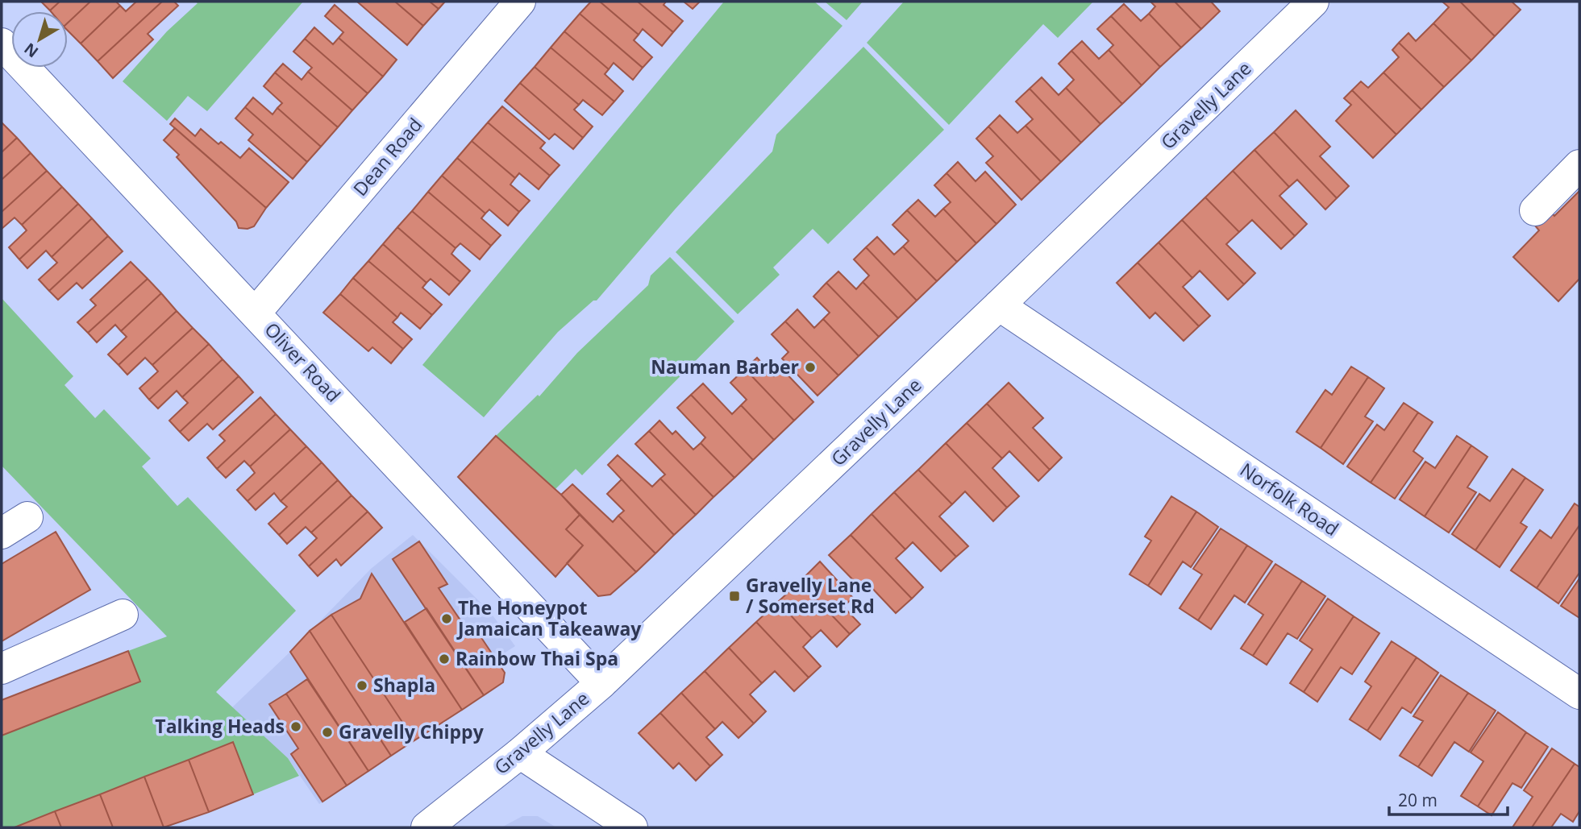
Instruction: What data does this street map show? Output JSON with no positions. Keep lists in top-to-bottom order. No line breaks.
{"streets":{"street":["Gravelly Lane","Dean Road","Oliver Road","Norfolk Road"]},"crossings":[["Gravelly Lane","Oliver Road"],["Gravelly Lane","Norfolk Road"],["Dean Road","Oliver Road"]],"places":{"other":["Nauman Barber","The Honeypot Jamaican Takeaway","Rainbow Thai Spa","Shapla","Talking Heads","Gravelly Chippy"],"transit":["Gravelly Lane / Somerset Rd"]},"scale_bar":"20 m","north":"bottom left"}
